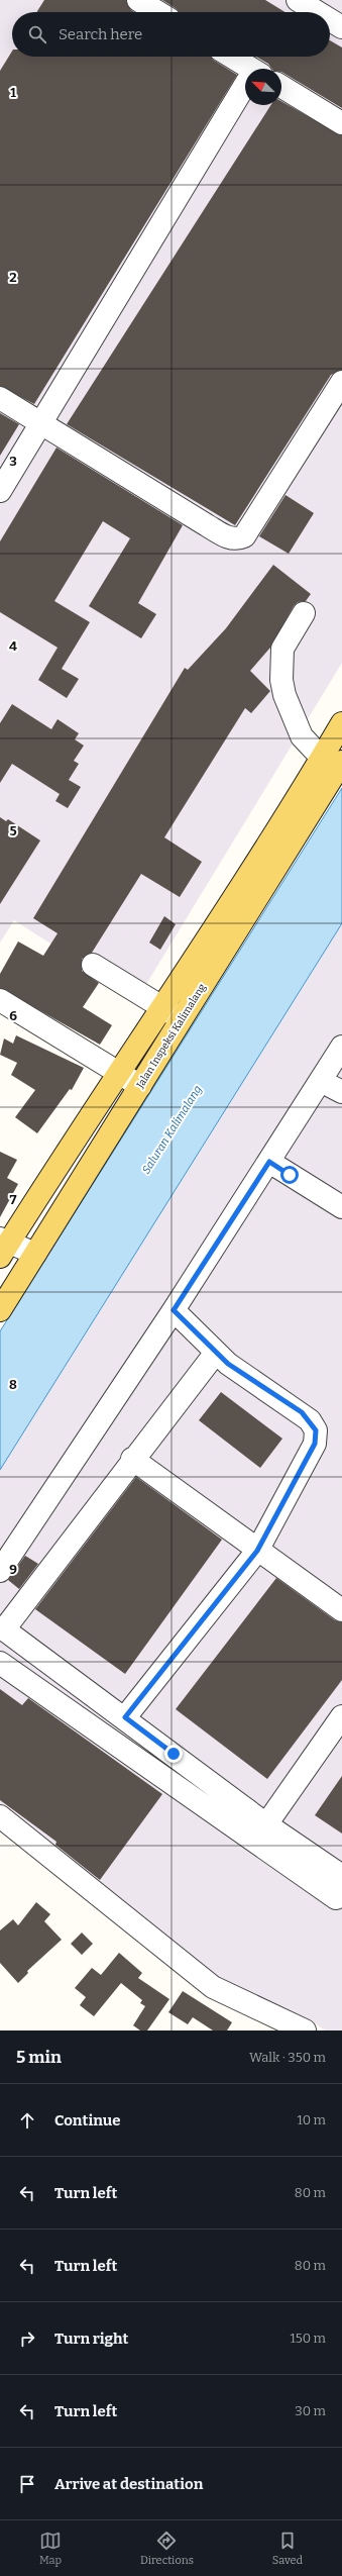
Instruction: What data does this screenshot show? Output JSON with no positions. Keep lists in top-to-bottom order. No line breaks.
{"streets":{"main road":["Jalan Inspeksi Kalimalang"]},"water":["Saluran Kalimalang"],"north":"top left","page":{"search":"Search here","heading":["5 min","Walk · 350 m"],"list":[["Continue","10 m"],["Turn left","80 m"],["Turn left","80 m"],["Turn right","150 m"],["Turn left","30 m"],"Arrive at destination"],"nav":["Map","Directions","Saved"]},"grid":{"rows":["1","2","3","4","5","6","7","8","9"]}}
